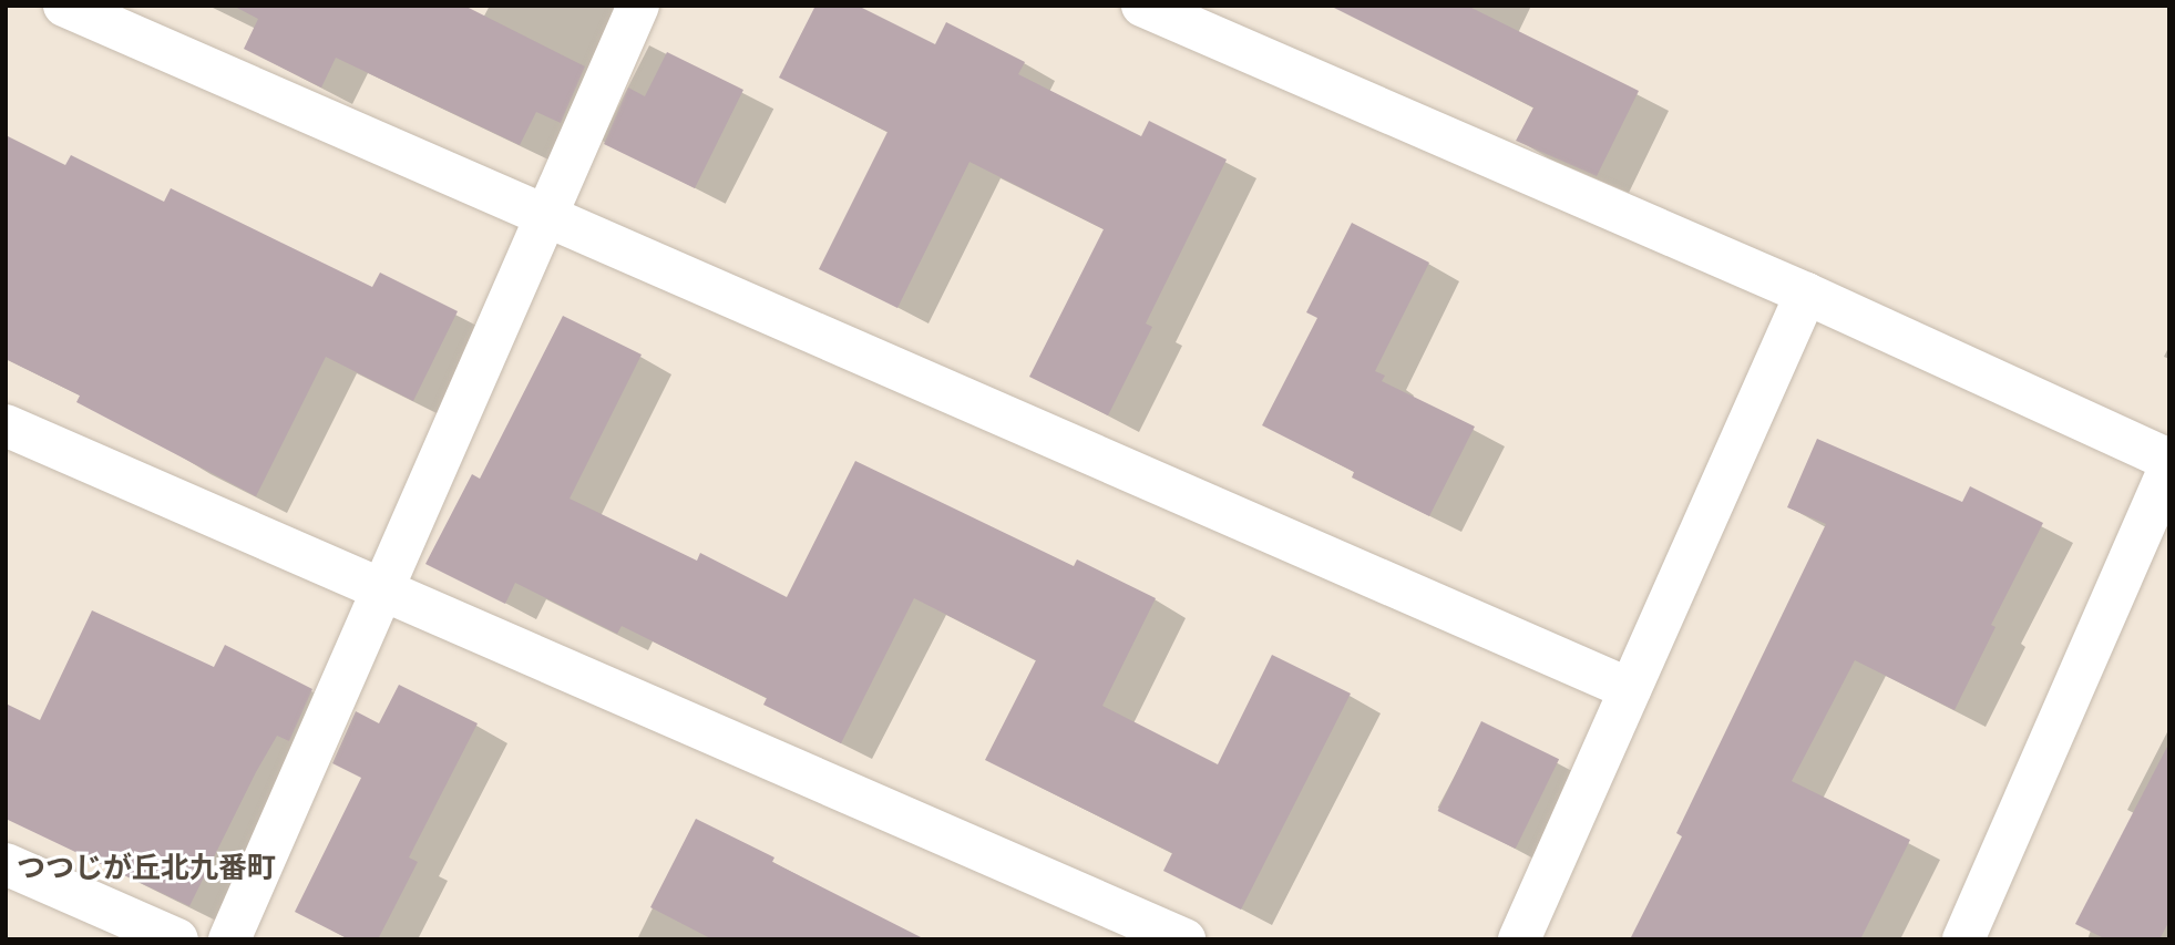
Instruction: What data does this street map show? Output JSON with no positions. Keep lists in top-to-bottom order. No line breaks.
{"districts":["つつじが丘北九番町"]}
